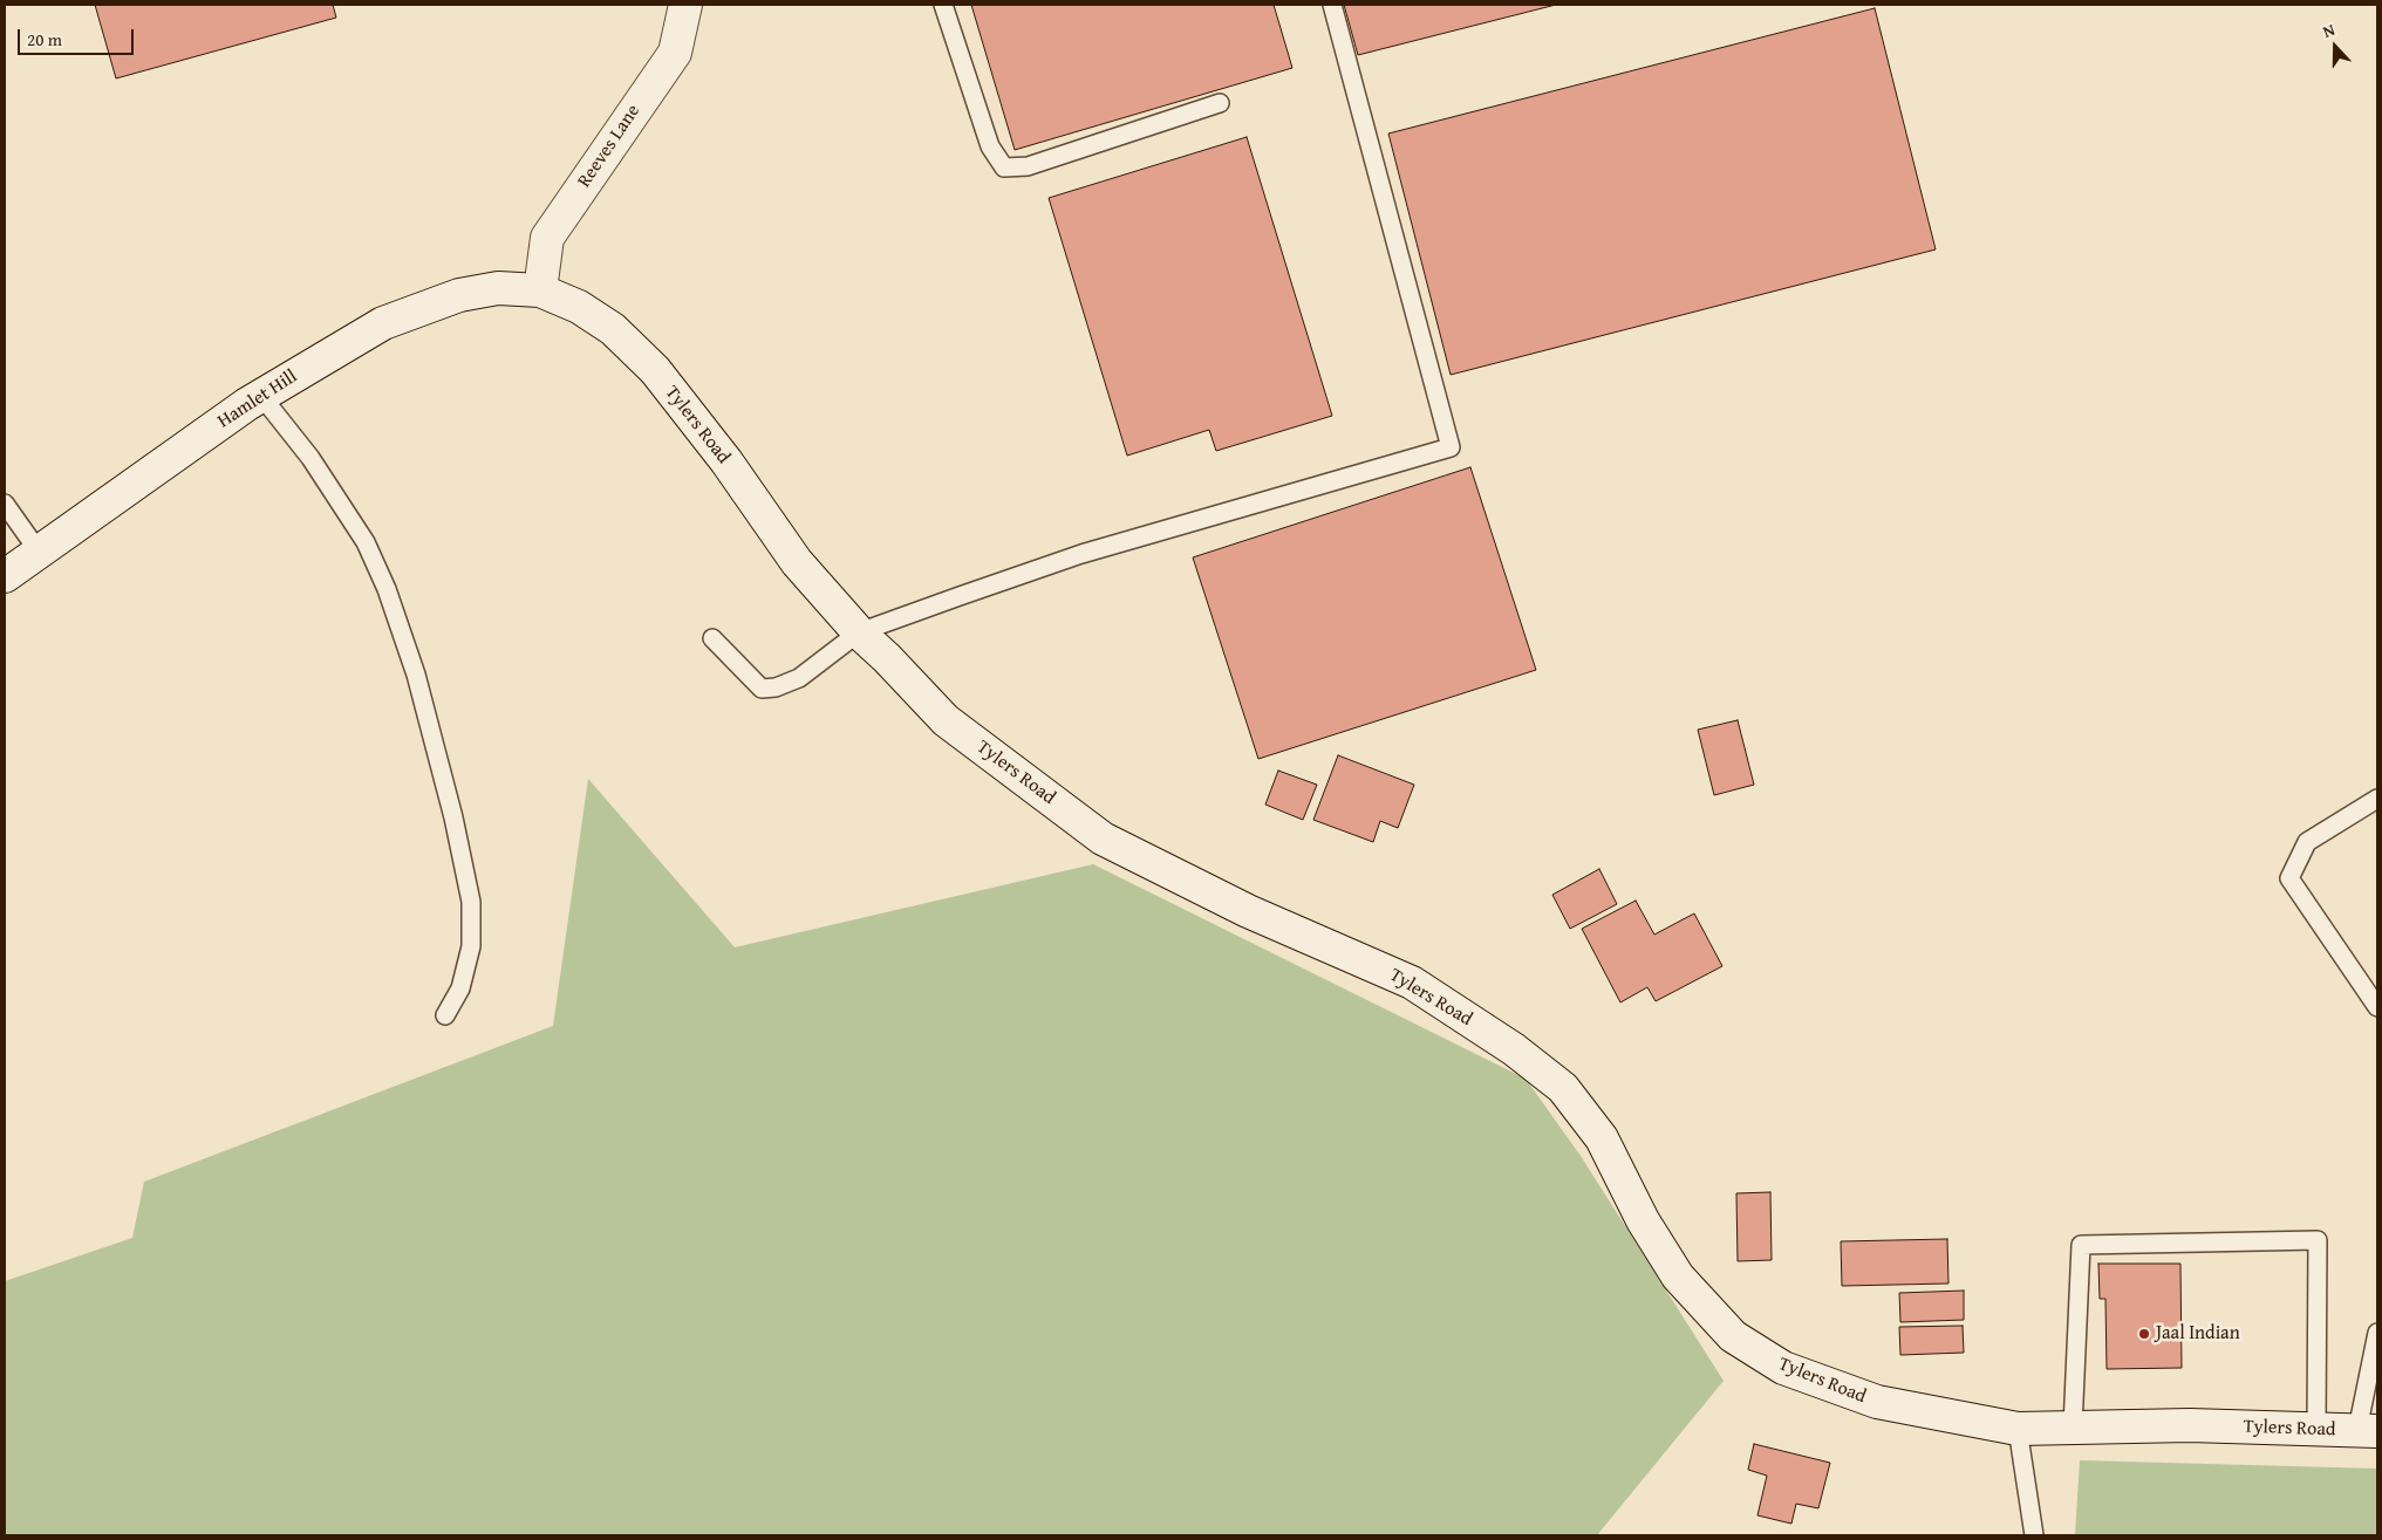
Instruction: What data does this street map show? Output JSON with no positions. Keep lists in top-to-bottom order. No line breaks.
{"streets":{"street":["Reeves Lane","Hamlet Hill","Tylers Road"]},"crossings":[["Reeves Lane","Hamlet Hill"],["Reeves Lane","Tylers Road"],["Hamlet Hill","Tylers Road"]],"places":["Jaal Indian"],"scale_bar":"20 m","north":"top"}
